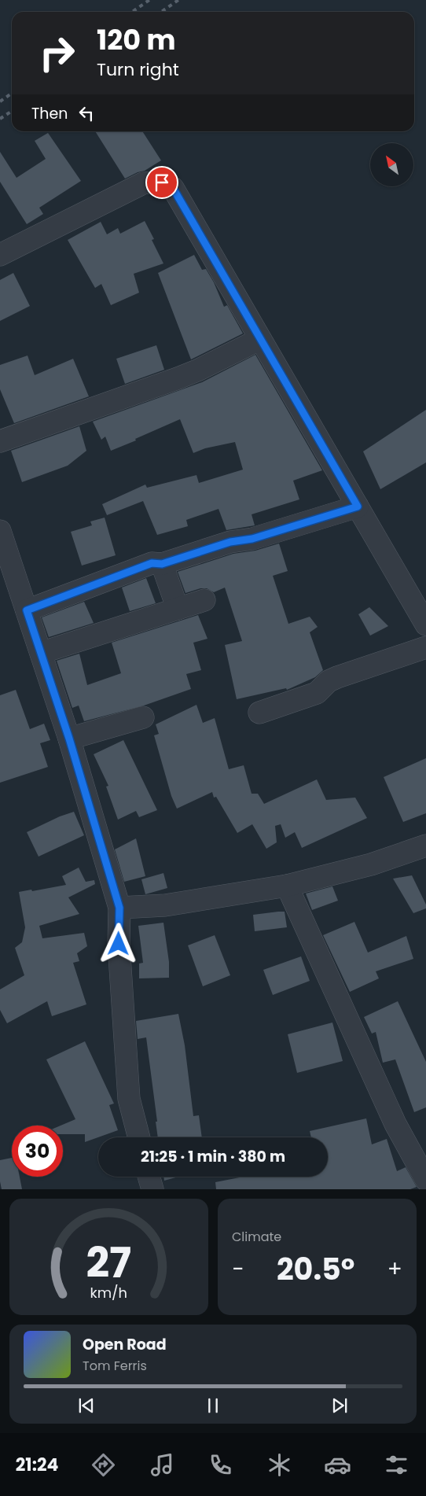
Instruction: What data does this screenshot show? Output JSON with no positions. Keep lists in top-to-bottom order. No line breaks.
{"north":"top left","page":{"turn":["120 m","Turn right"],"then":"Then","limit":"30","trip":"21:25 · 1 min · 380 m","tile":"Climate","heat":["−","20.5°","+"],"song":["Open Road","Tom Ferris"],"tabs":"21:24","gauge":["27","km/h"]}}
